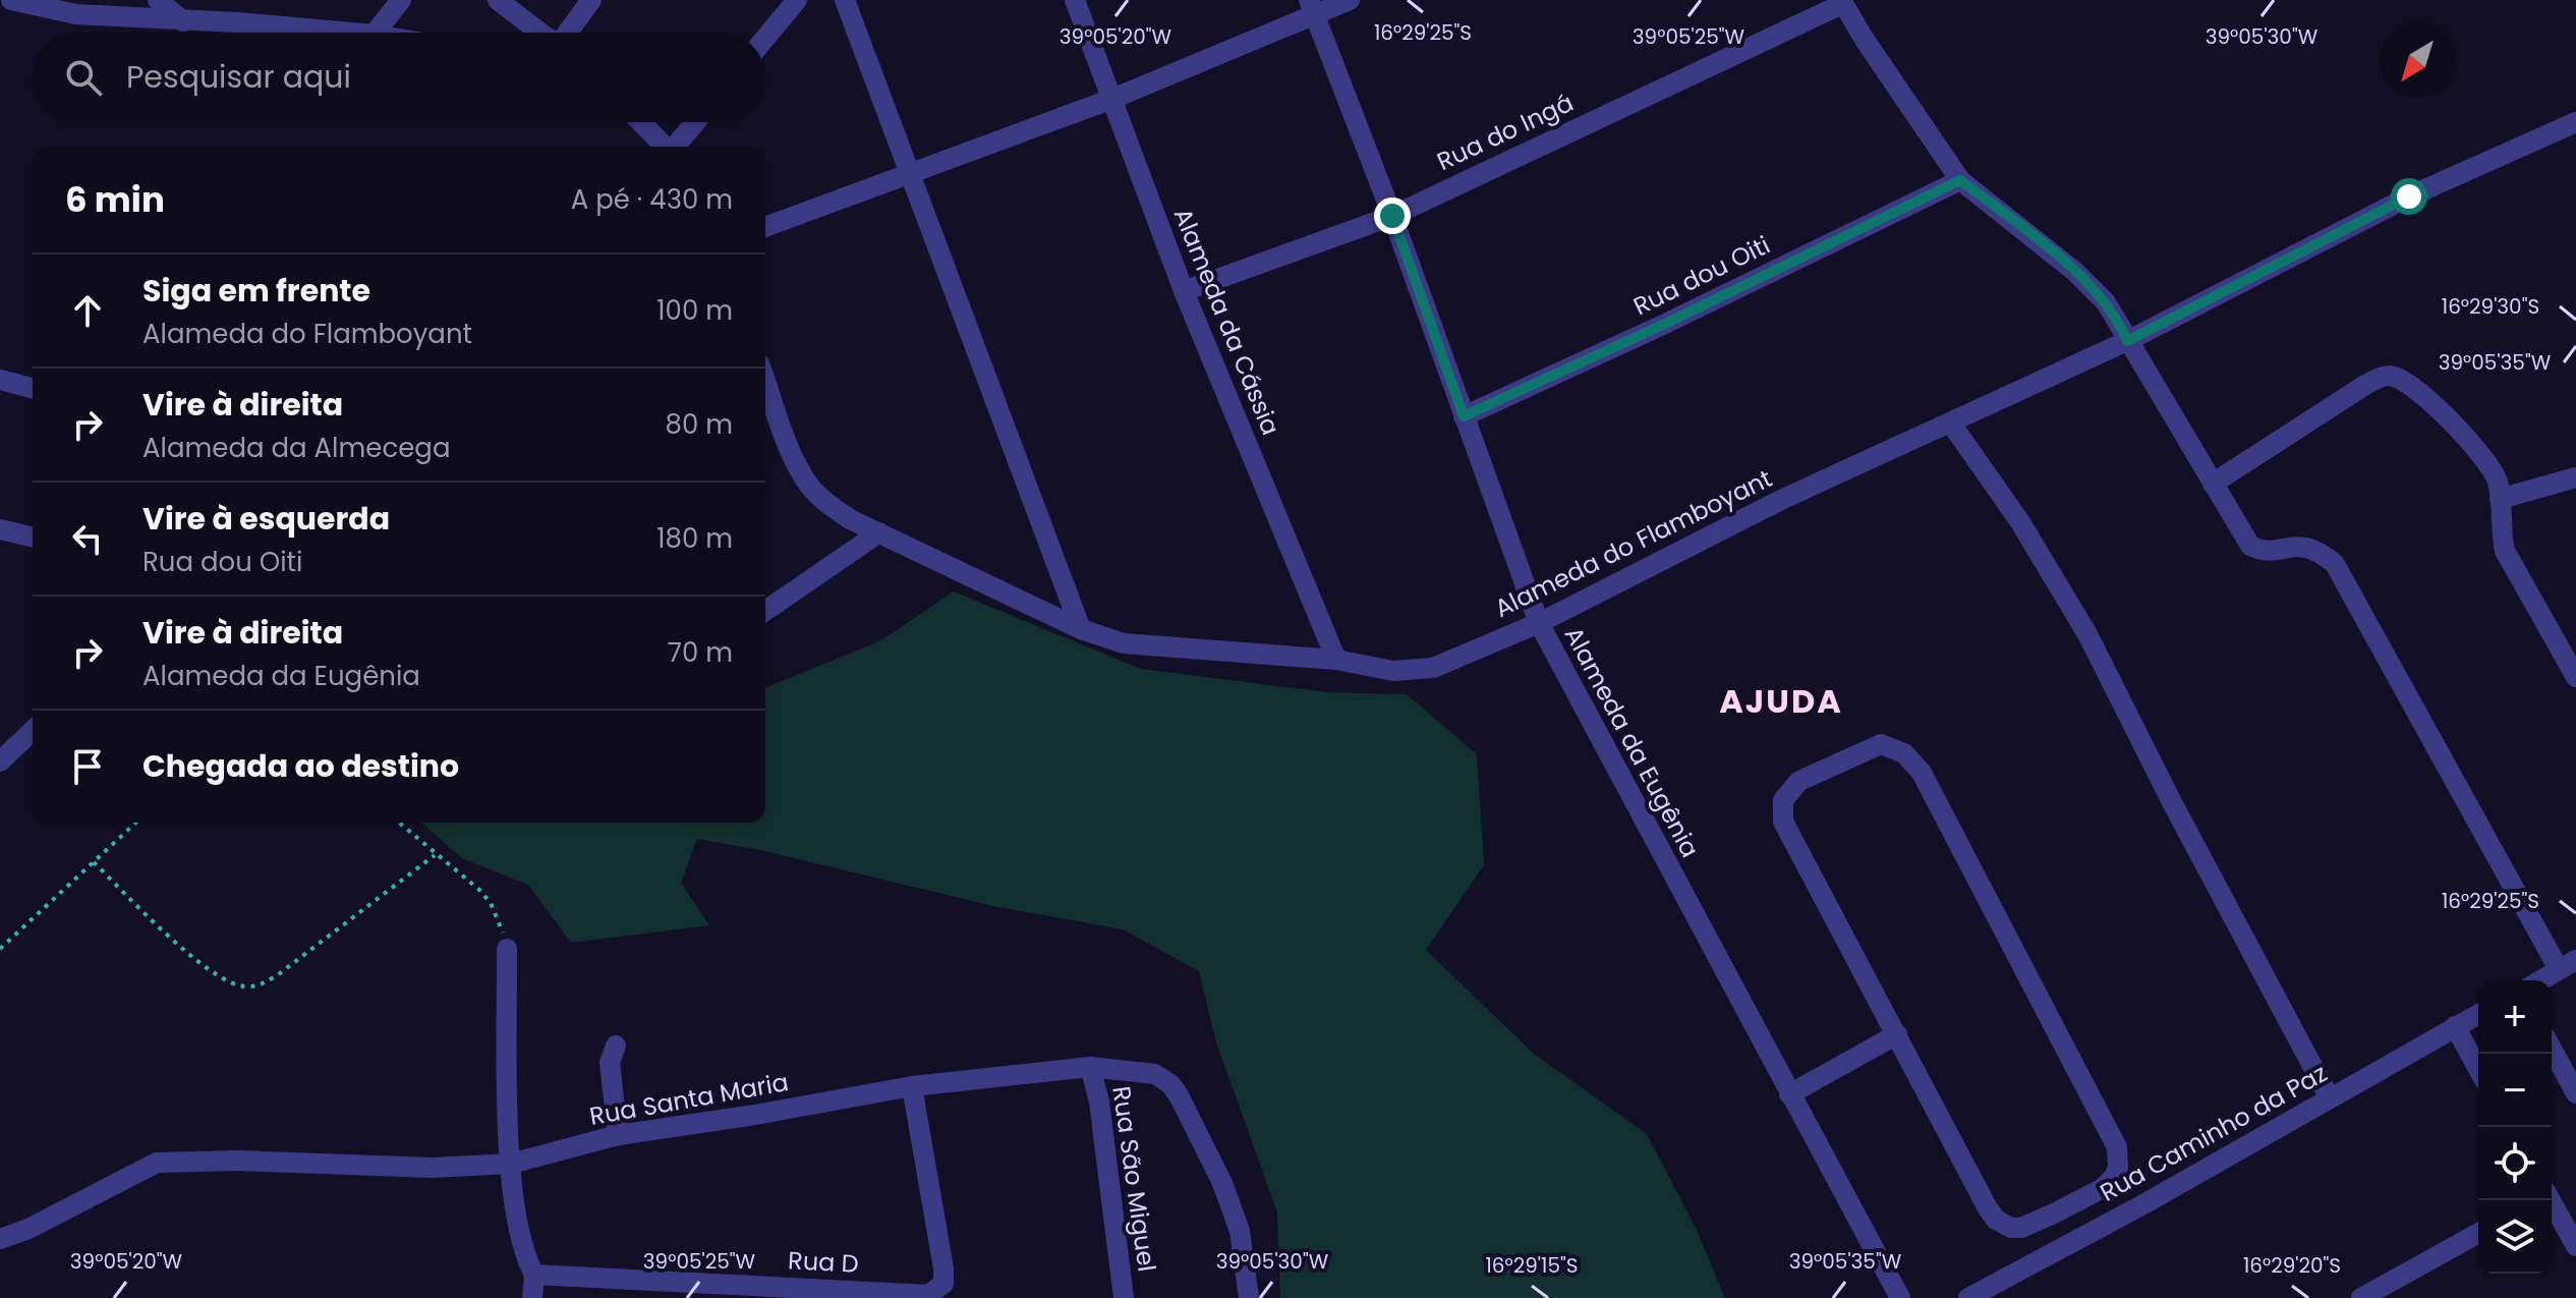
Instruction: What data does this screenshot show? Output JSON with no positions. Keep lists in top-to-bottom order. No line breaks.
{"streets":{"street":["Rua do Ingá","Rua dou Oiti","Alameda da Cássia","Alameda do Flamboyant","Alameda da Eugênia","Rua Santa Maria","Rua Caminho da Paz","Rua São Miguel","Rua D"]},"crossings":[["Rua do Ingá","Alameda da Cássia"],["Rua do Ingá","Alameda da Eugênia"],["Rua dou Oiti","Alameda da Eugênia"],["Alameda da Cássia","Alameda do Flamboyant"],["Alameda do Flamboyant","Alameda da Eugênia"],["Rua Santa Maria","Rua São Miguel"],["Rua Santa Maria","Rua D"]],"districts":["AJUDA"],"north":"bottom left","page":{"search":"Pesquisar aqui","heading":["6 min","A pé · 430 m"],"list":[["Siga em frente","Alameda do Flamboyant","100 m"],["Vire à direita","Alameda da Almecega","80 m"],["Vire à esquerda","Rua dou Oiti","180 m"],["Vire à direita","Alameda da Eugênia","70 m"],"Chegada ao destino"],"map_buttons":["+","−"]},"coordinates":["16°29'25\"S","39°05'20\"W","39°05'25\"W","39°05'30\"W","16°29'30\"S","39°05'35\"W","16°29'15\"S","16°29'20\"S"]}
